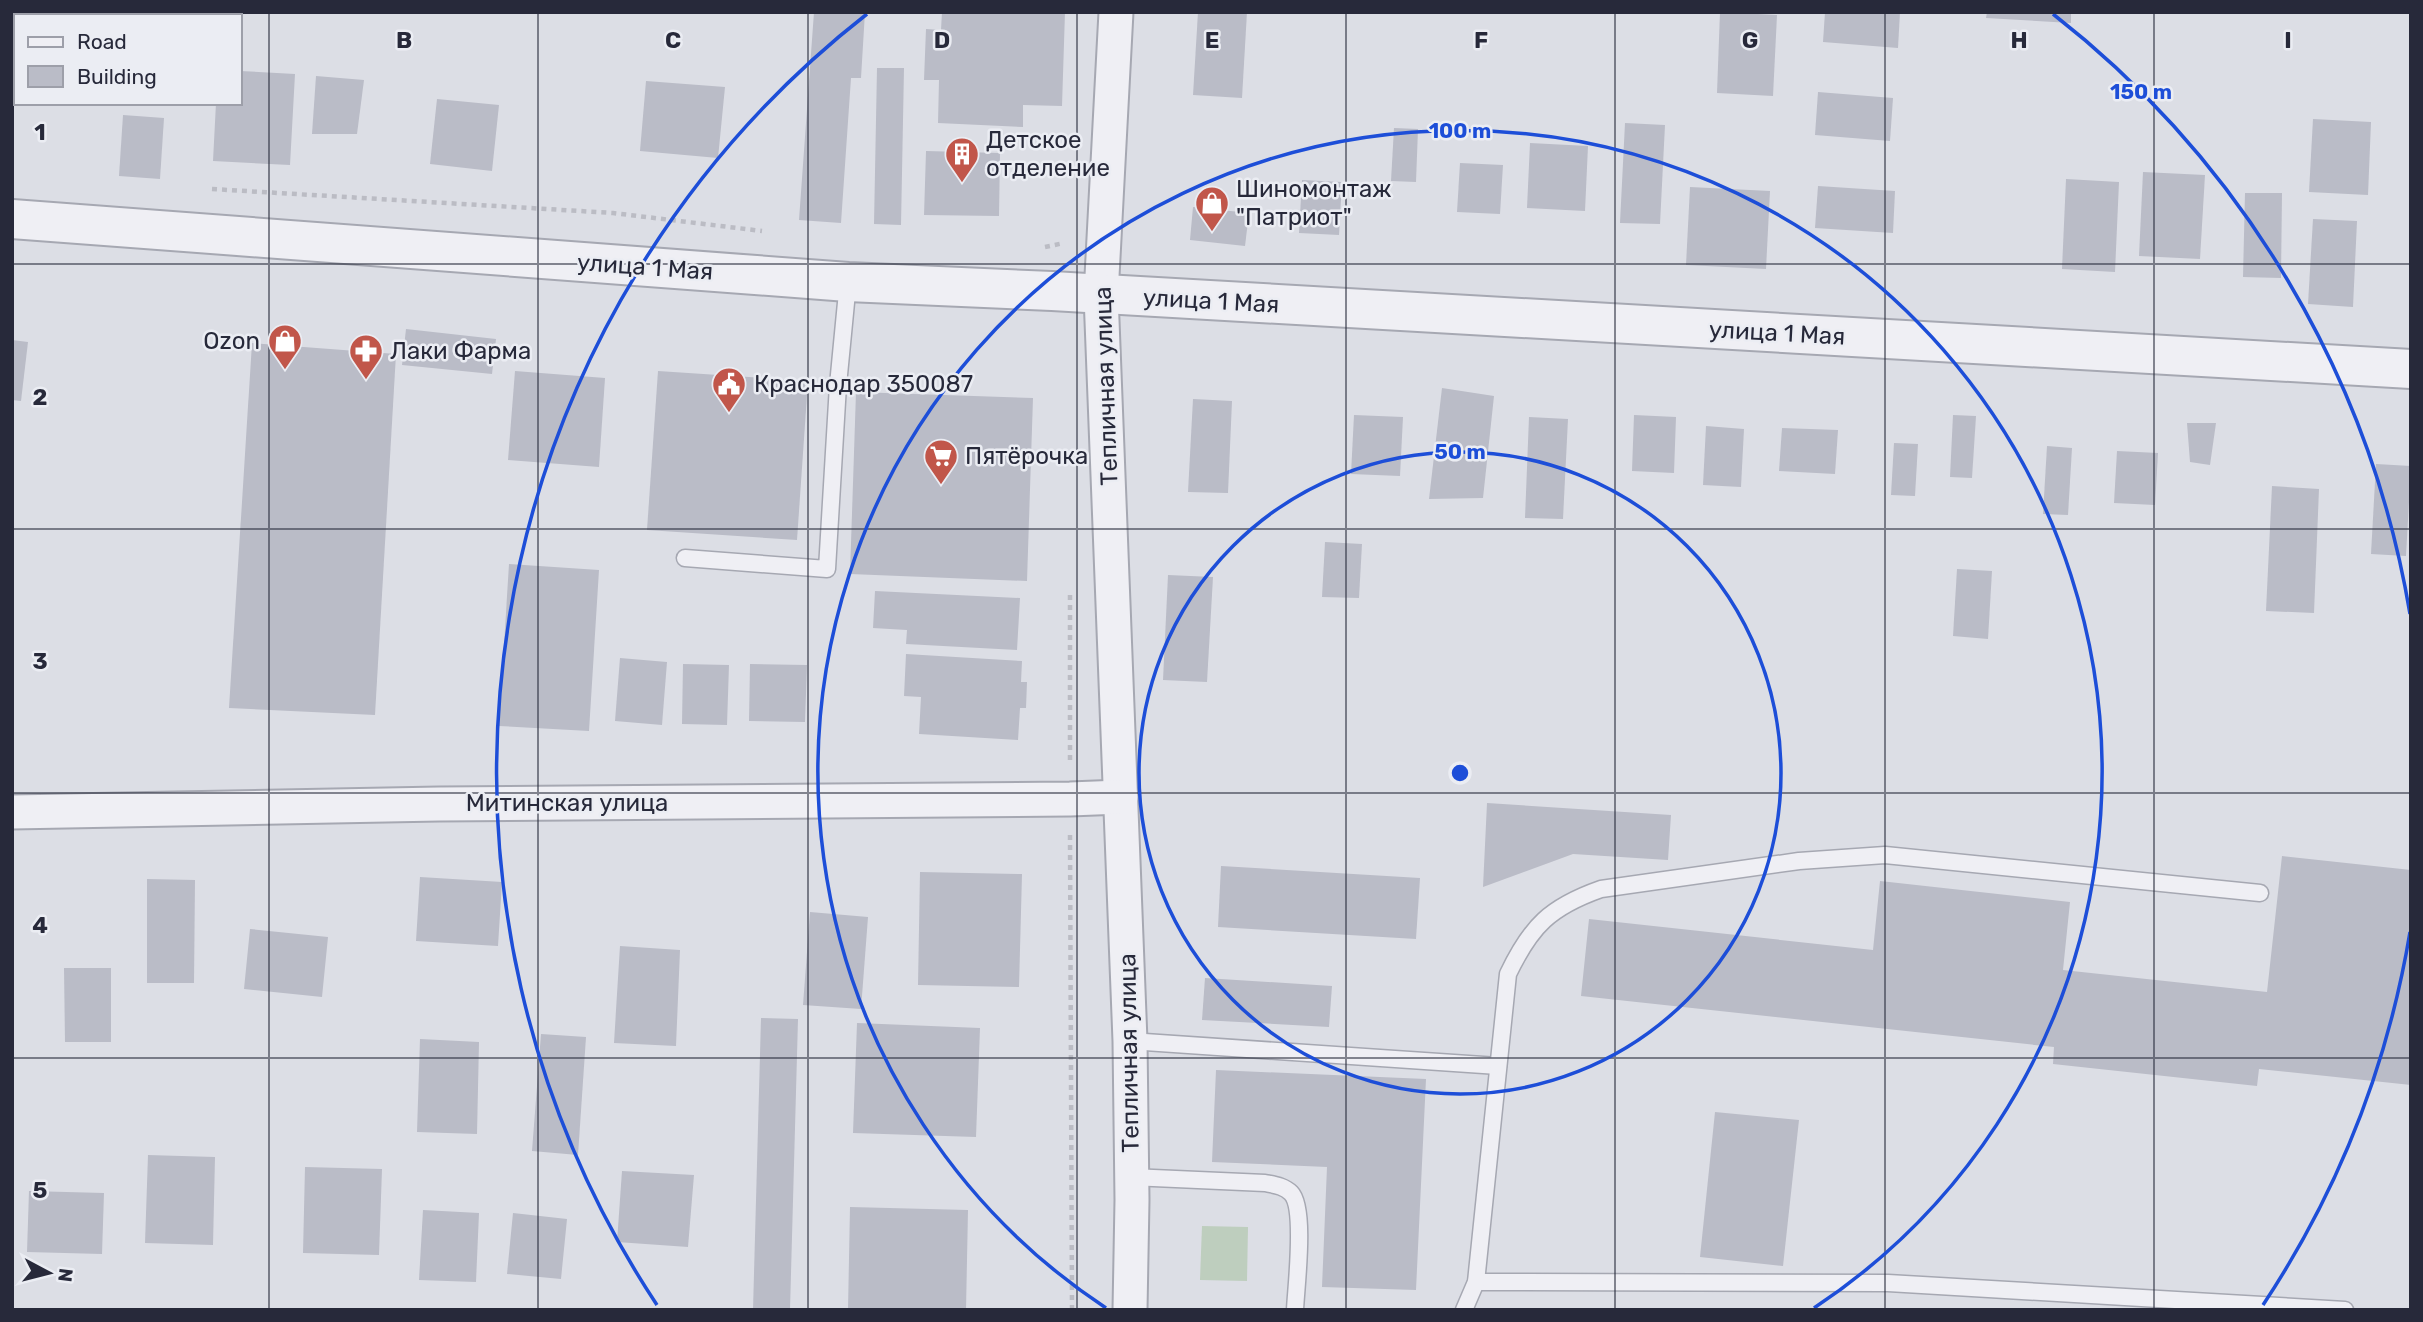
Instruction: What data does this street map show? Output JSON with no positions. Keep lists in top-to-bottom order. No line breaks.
{"streets":{"street":["улица 1 Мая","Тепличная улица","Митинская улица"]},"crossings":[["улица 1 Мая","Тепличная улица"],["Тепличная улица","Митинская улица"]],"places":{"building":["Детское отделение"],"shop":["Шиномонтаж \"Патриот\"","Ozon"],"pharmacy":["Лаки Фарма"],"public building":["Краснодар 350087"],"supermarket":["Пятёрочка"]},"legend":["Road","Building"],"north":"right","grid":{"columns":["B","C","D","E","F","G","H","I"],"rows":["1","2","3","4","5"]},"rings":["150 m","100 m","50 m"]}
